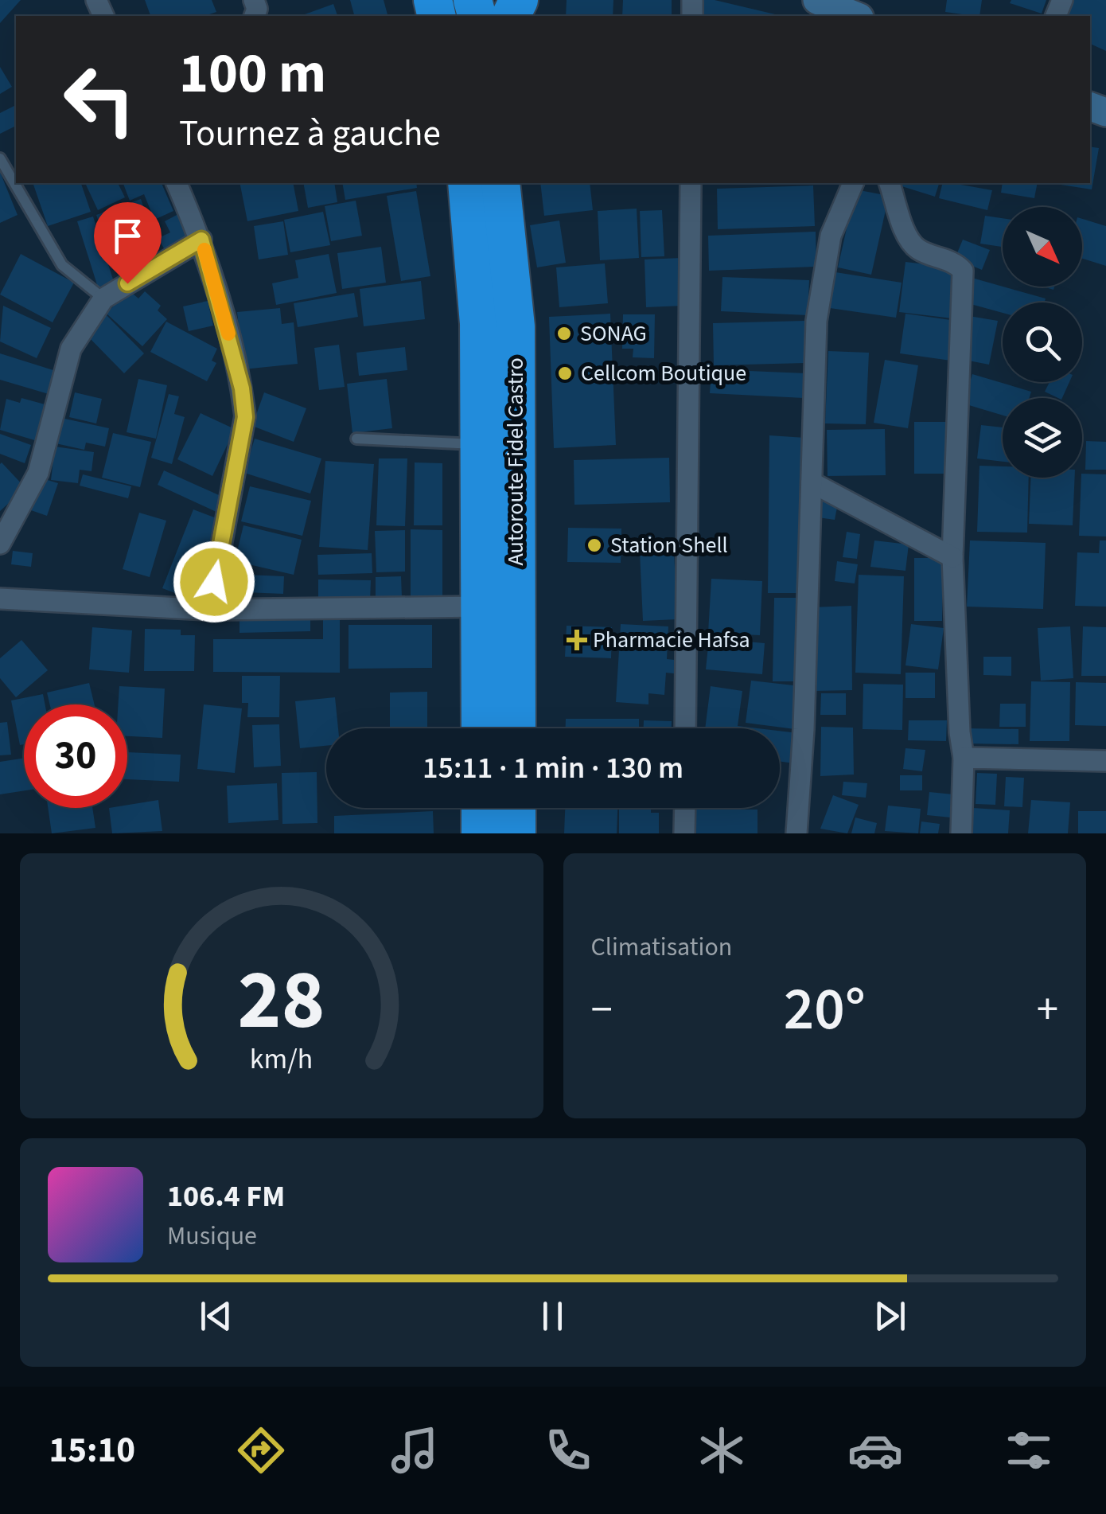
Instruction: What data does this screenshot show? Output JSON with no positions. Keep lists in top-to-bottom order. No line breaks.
{"streets":{"highway":["Autoroute Fidel Castro"]},"places":{"other":["SONAG","Cellcom Boutique","Station Shell"],"health":["Pharmacie Hafsa"]},"north":"bottom right","page":{"turn":["100 m","Tournez à gauche"],"limit":"30","trip":"15:11 · 1 min · 130 m","tile":"Climatisation","heat":["−","20°","+"],"song":["106.4 FM","Musique"],"tabs":"15:10","gauge":["28","km/h"]}}
